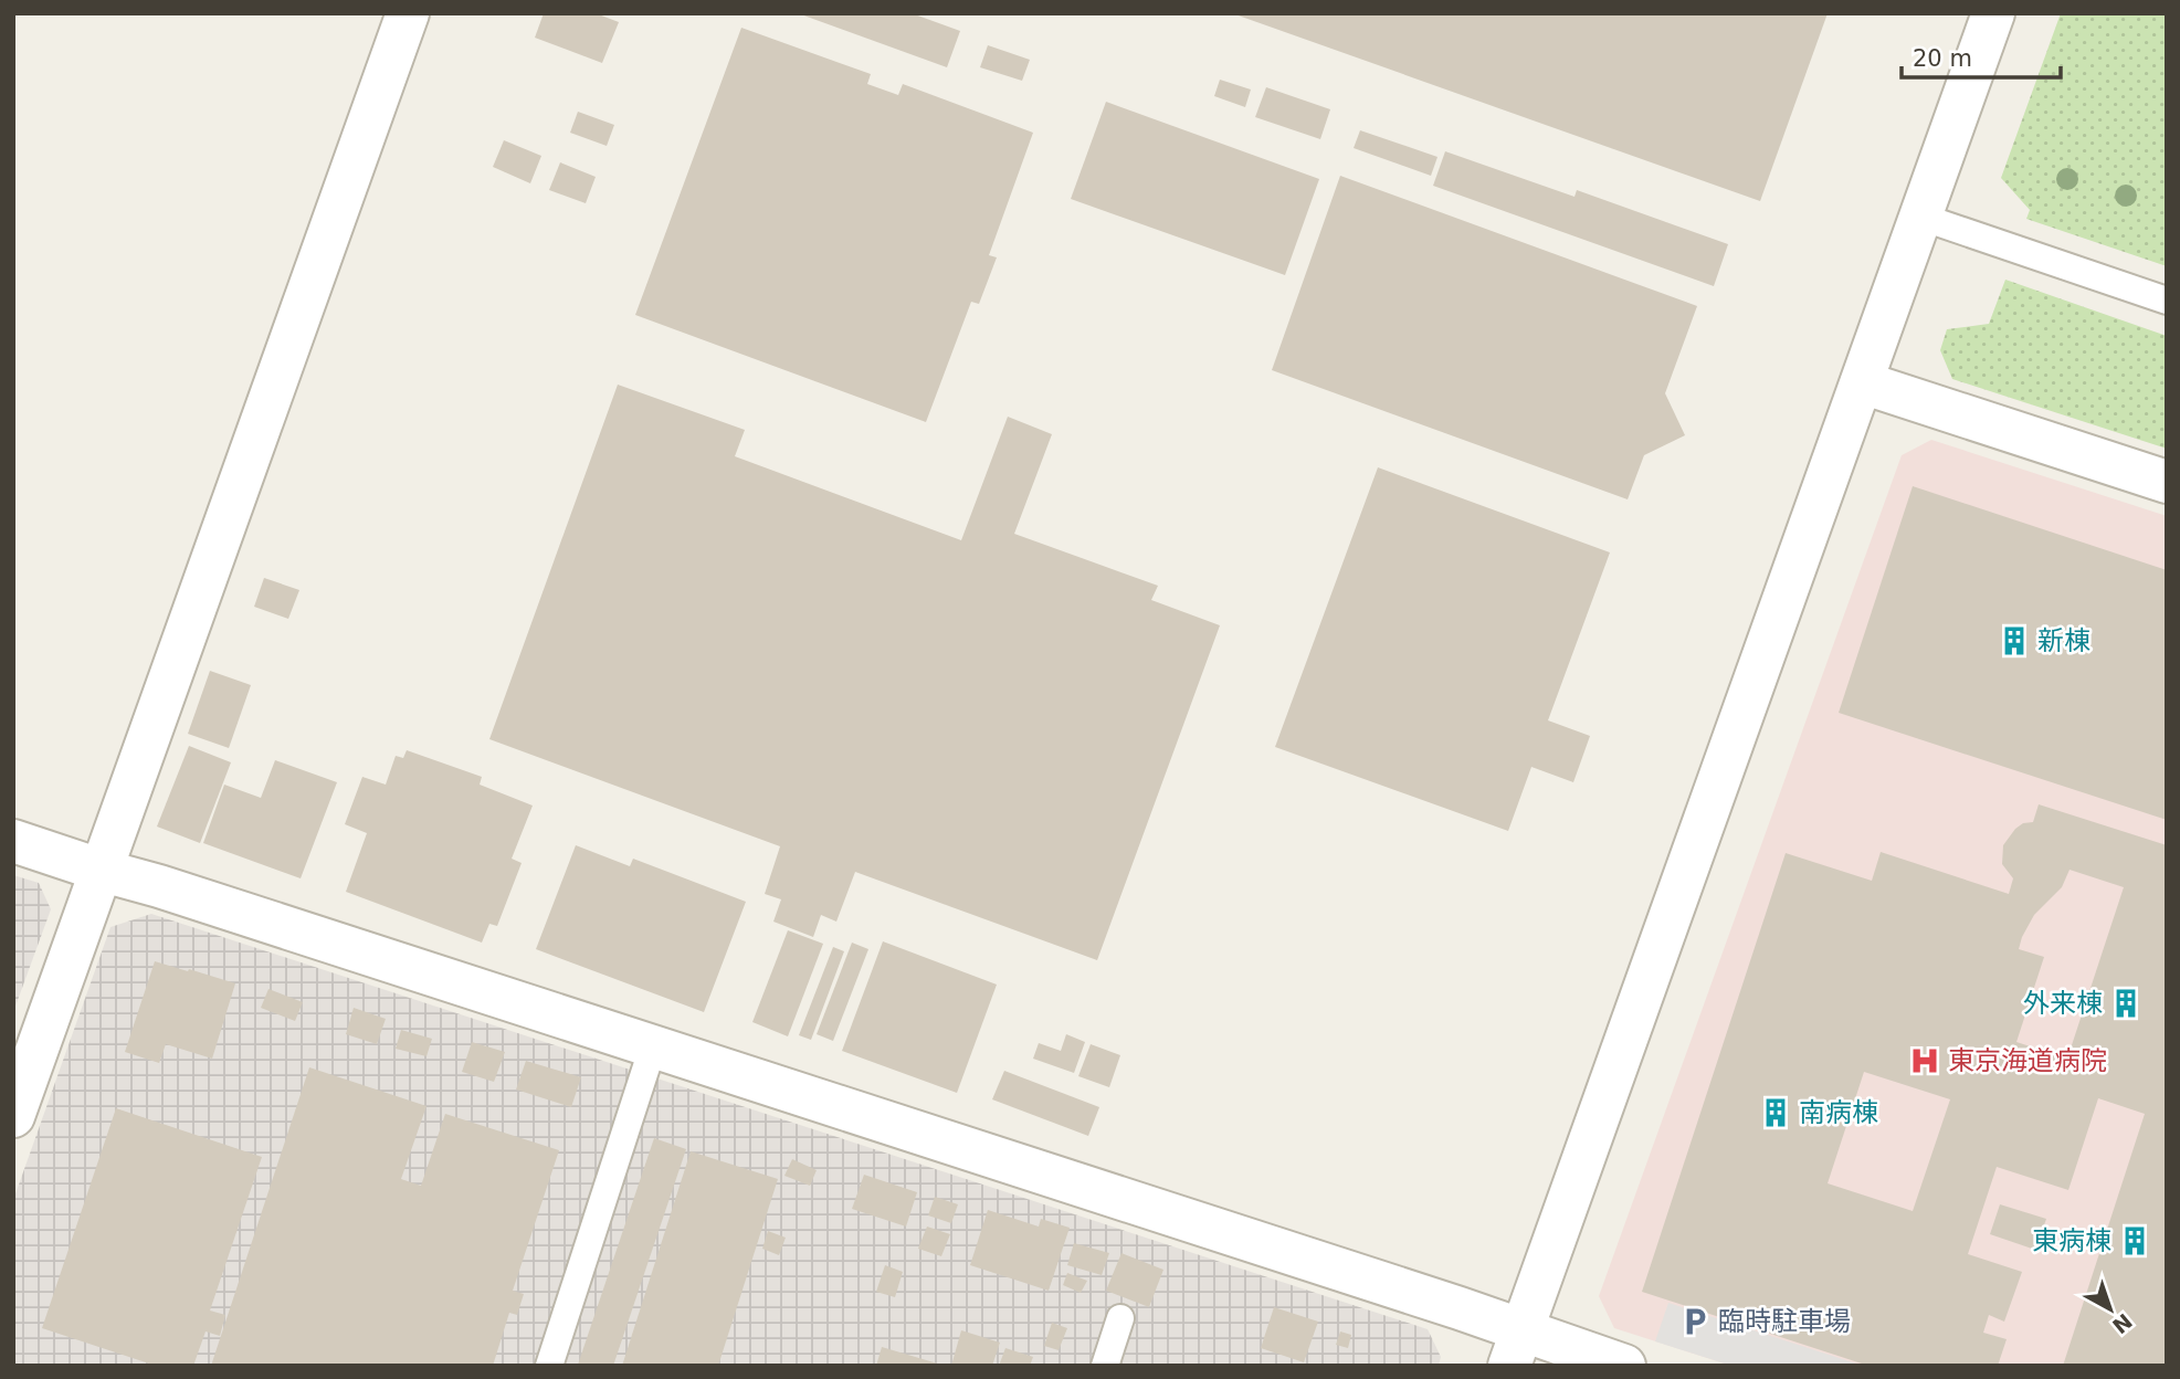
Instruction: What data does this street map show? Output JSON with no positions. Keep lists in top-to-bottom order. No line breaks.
{"places":{"building":["新棟","外来棟","南病棟","東病棟"],"hospital":["東京海道病院"],"parking":["臨時駐車場"]},"scale_bar":"20 m","north":"bottom right"}
